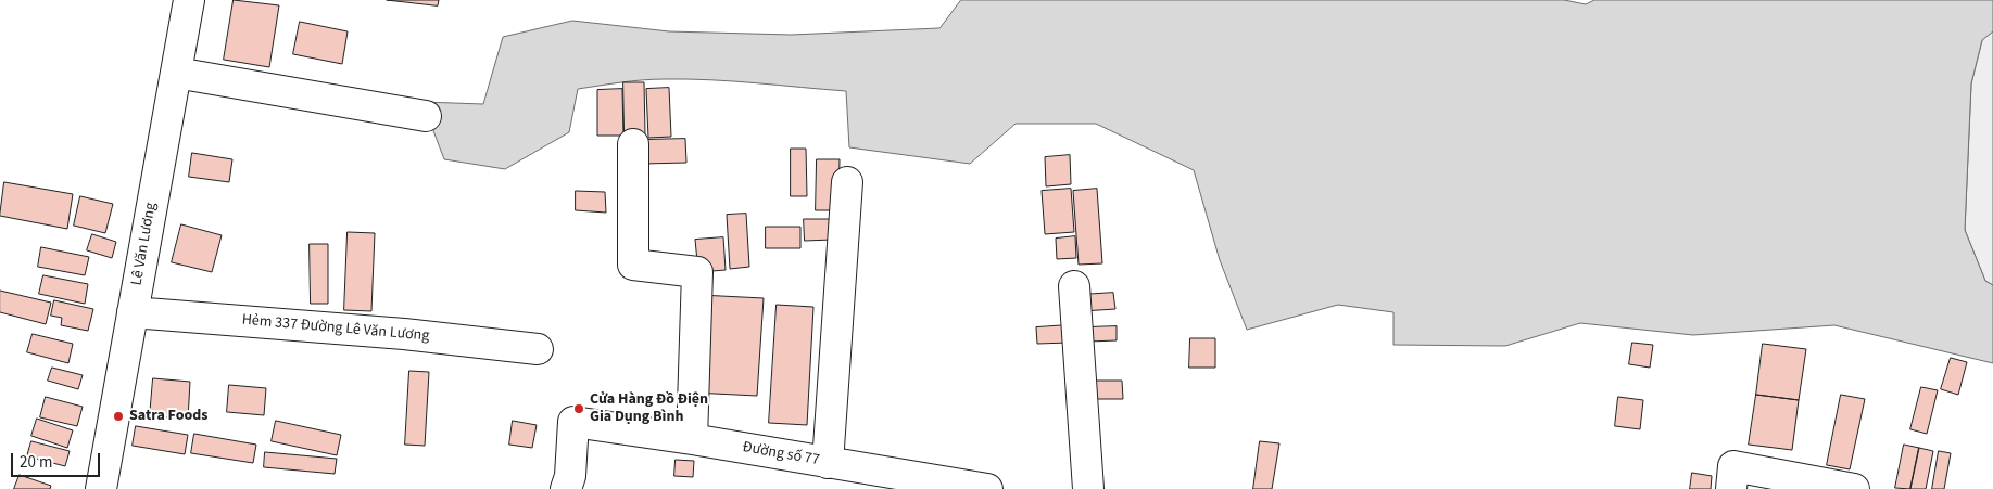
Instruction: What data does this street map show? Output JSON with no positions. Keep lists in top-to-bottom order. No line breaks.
{"streets":{"street":["Lê Văn Lương","Hẻm 337 Đường Lê Văn Lương","Đường số 77"]},"crossings":[["Lê Văn Lương","Hẻm 337 Đường Lê Văn Lương"]],"places":["Cửa Hàng Đồ Điện Gia Dụng Bình","Satra Foods"],"scale_bar":"20 m"}
